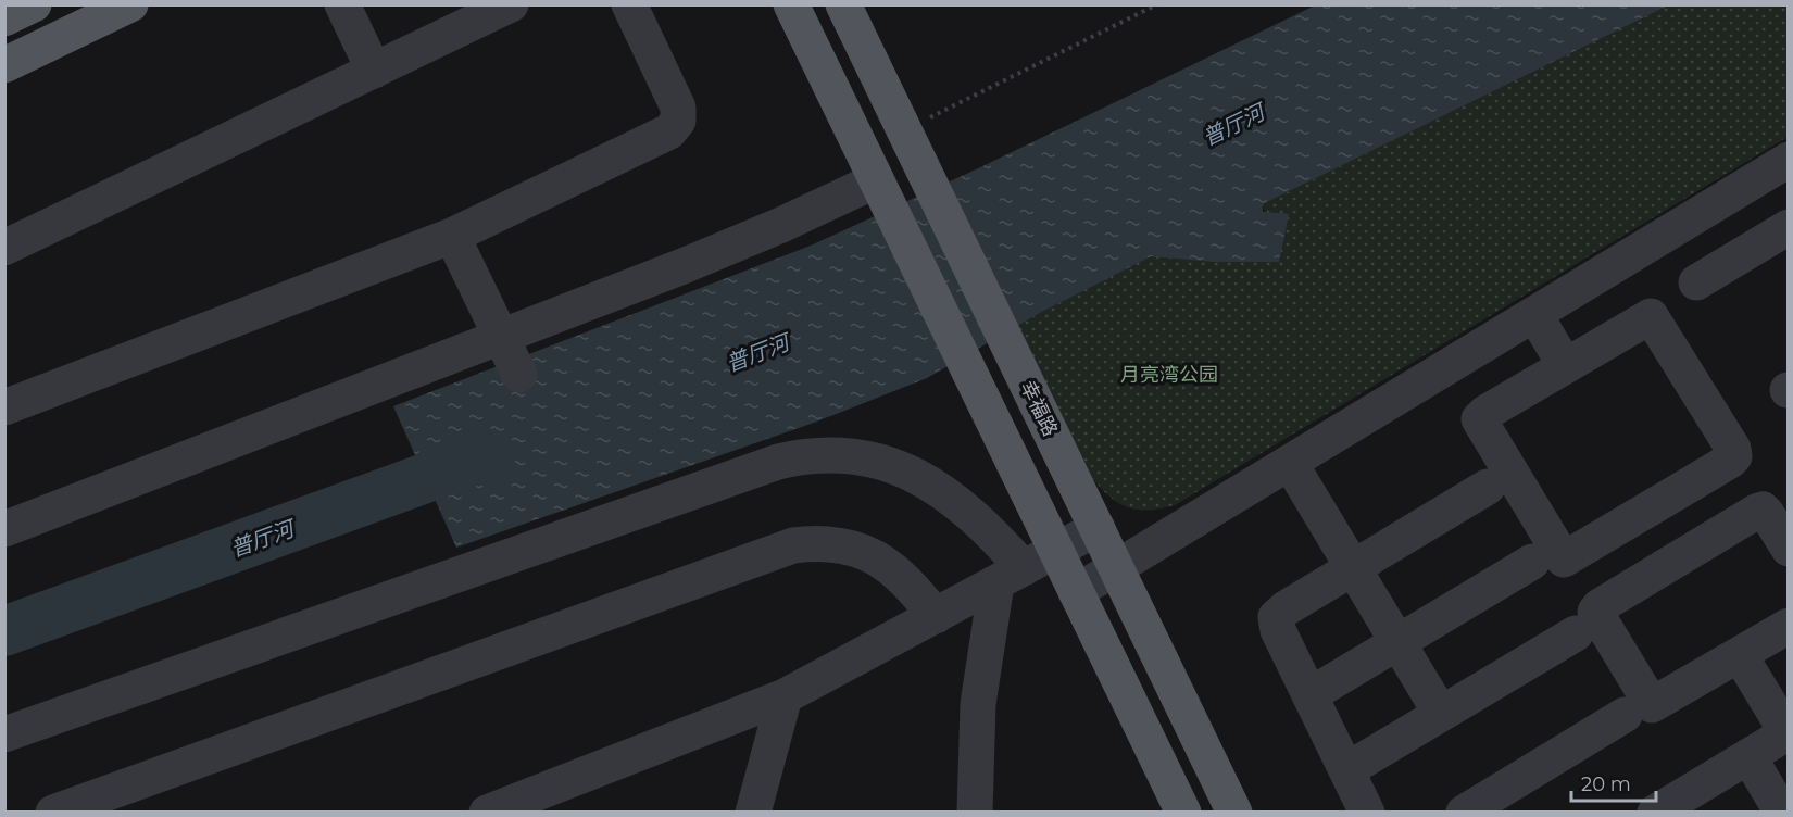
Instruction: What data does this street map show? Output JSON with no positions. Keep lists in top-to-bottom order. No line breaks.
{"streets":{"main road":["幸福路"]},"water":["普厅河"],"parks":["月亮湾公园"],"scale_bar":"20 m"}
